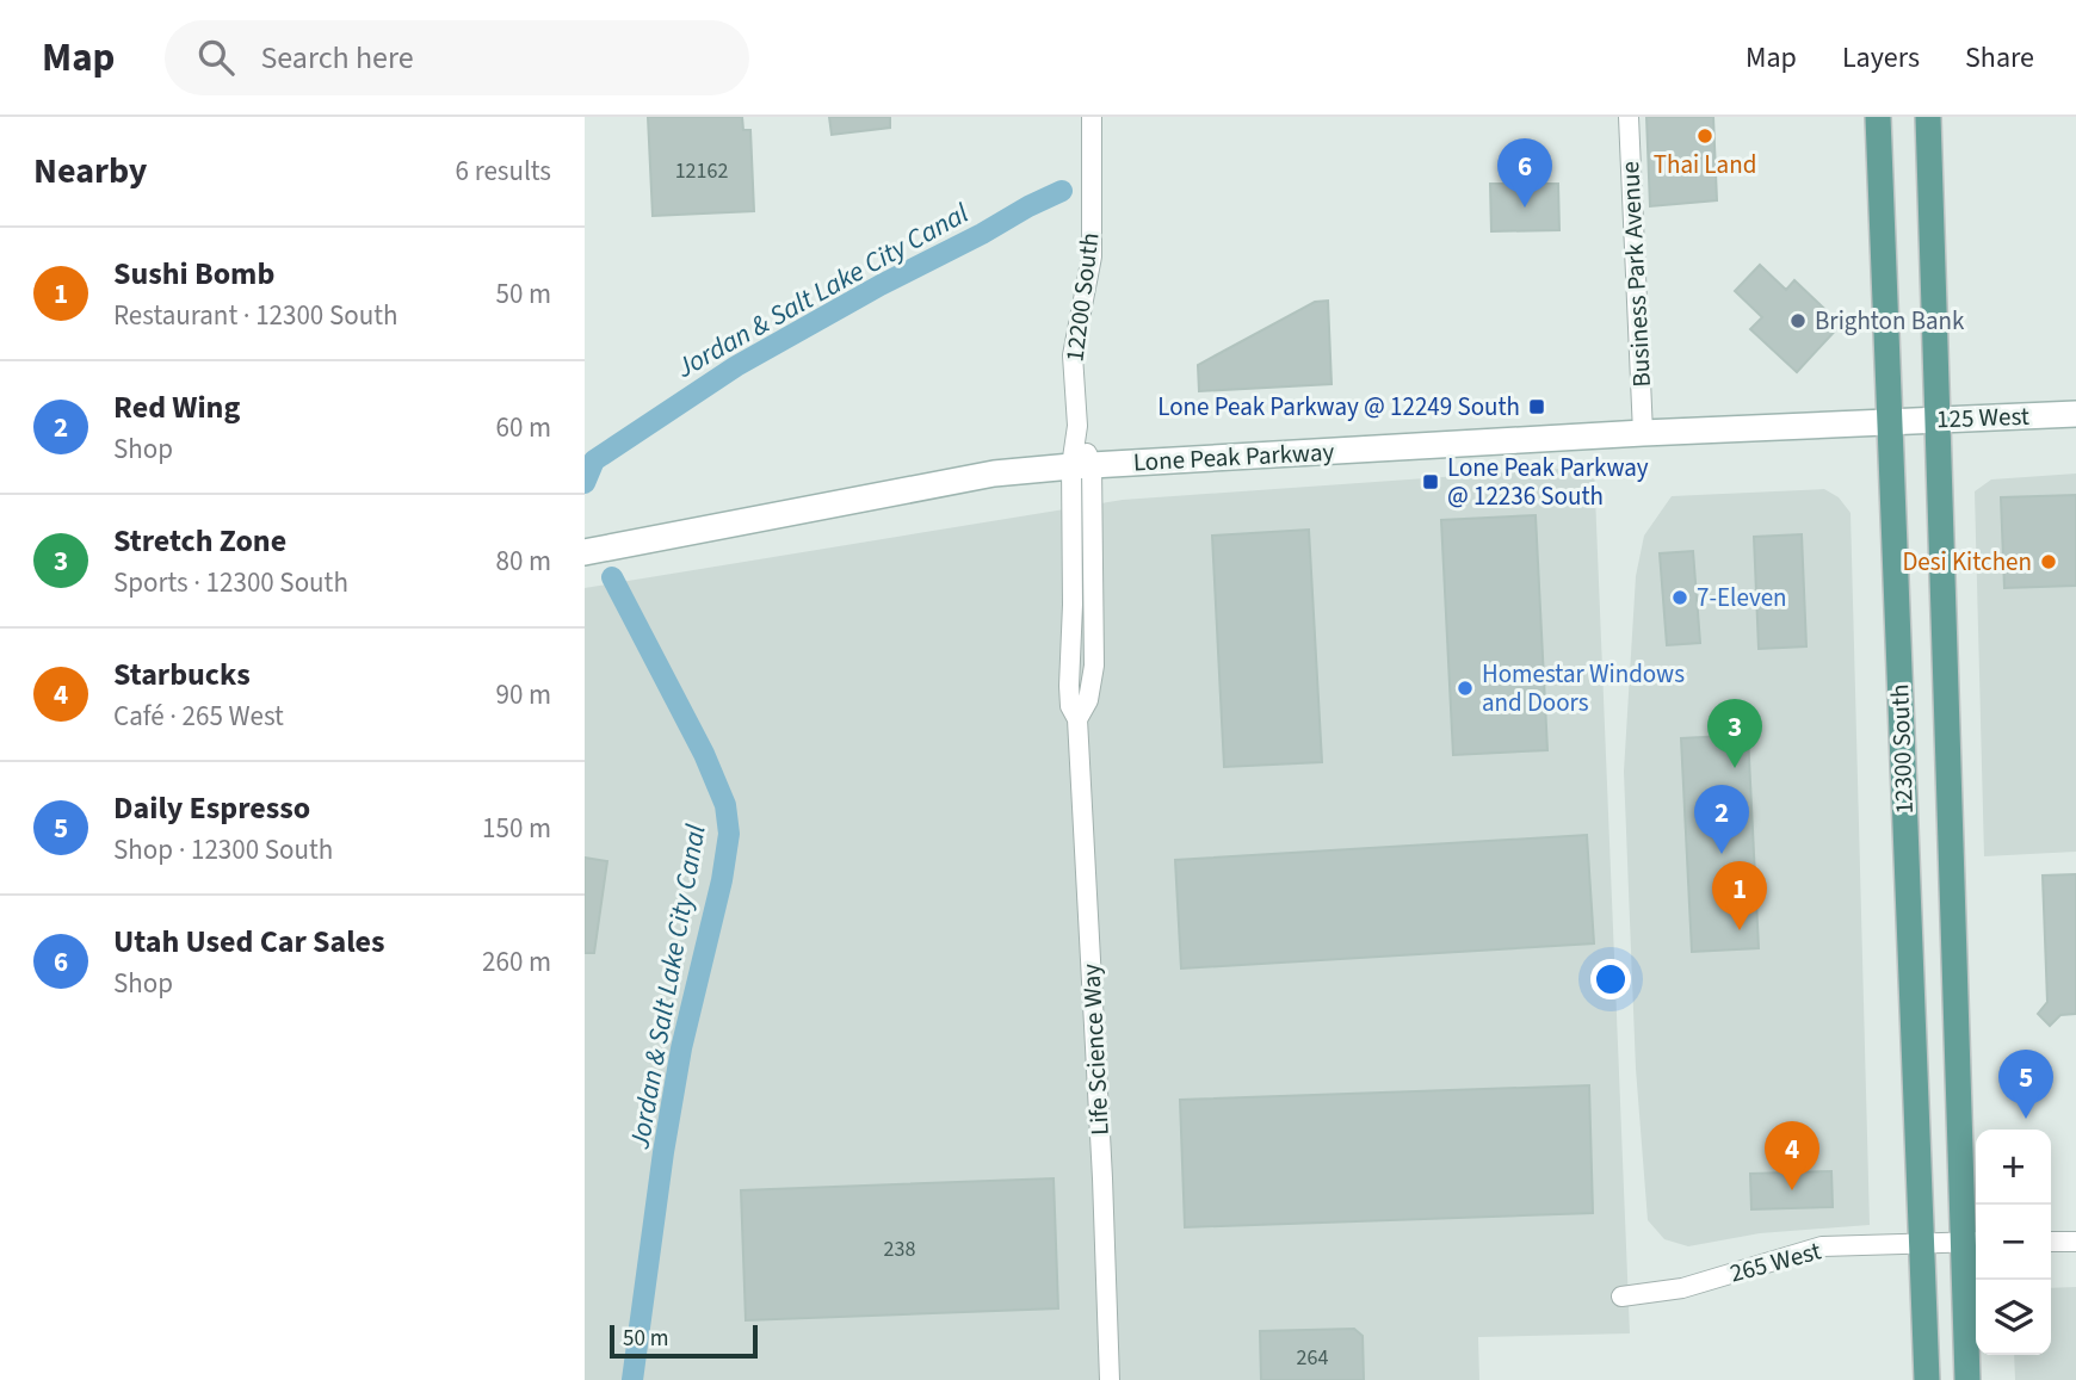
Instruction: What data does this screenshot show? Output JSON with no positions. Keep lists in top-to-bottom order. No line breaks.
{"streets":{"main road":["125 West","Lone Peak Parkway","12300 South"],"street":["Business Park Avenue","12200 South","Life Science Way","265 West"]},"crossings":[["Business Park Avenue","Lone Peak Parkway"],["12200 South","Lone Peak Parkway"],["12200 South","Life Science Way"],["125 West","Lone Peak Parkway"],["125 West","12300 South"],["Lone Peak Parkway","12300 South"],["Lone Peak Parkway","Life Science Way"],["12300 South","265 West"]],"water":["Jordan & Salt Lake City Canal"],"places":{"other":["Thai Land","Brighton Bank","Desi Kitchen","7-Eleven","Homestar Windows and Doors"],"transit":["Lone Peak Parkway @ 12249 South","Lone Peak Parkway @ 12236 South"]},"house_numbers":["12162","238","264"],"scale_bar":"50 m","page":{"header":"Map","search":"Search here","nav":["Map","Layers","Share"],"heading":["Nearby","6 results"],"pins":["6","3","2","1","5","4"],"list":[{"mark":"1","name":"Sushi Bomb","note":"Restaurant · 12300 South","value":"50 m"},{"mark":"2","name":"Red Wing","note":"Shop","value":"60 m"},{"mark":"3","name":"Stretch Zone","note":"Sports · 12300 South","value":"80 m"},{"mark":"4","name":"Starbucks","note":"Café · 265 West","value":"90 m"},{"mark":"5","name":"Daily Espresso","note":"Shop · 12300 South","value":"150 m"},{"mark":"6","name":"Utah Used Car Sales","note":"Shop","value":"260 m"}],"map_buttons":["+","−"],"scale":"50 m"}}
